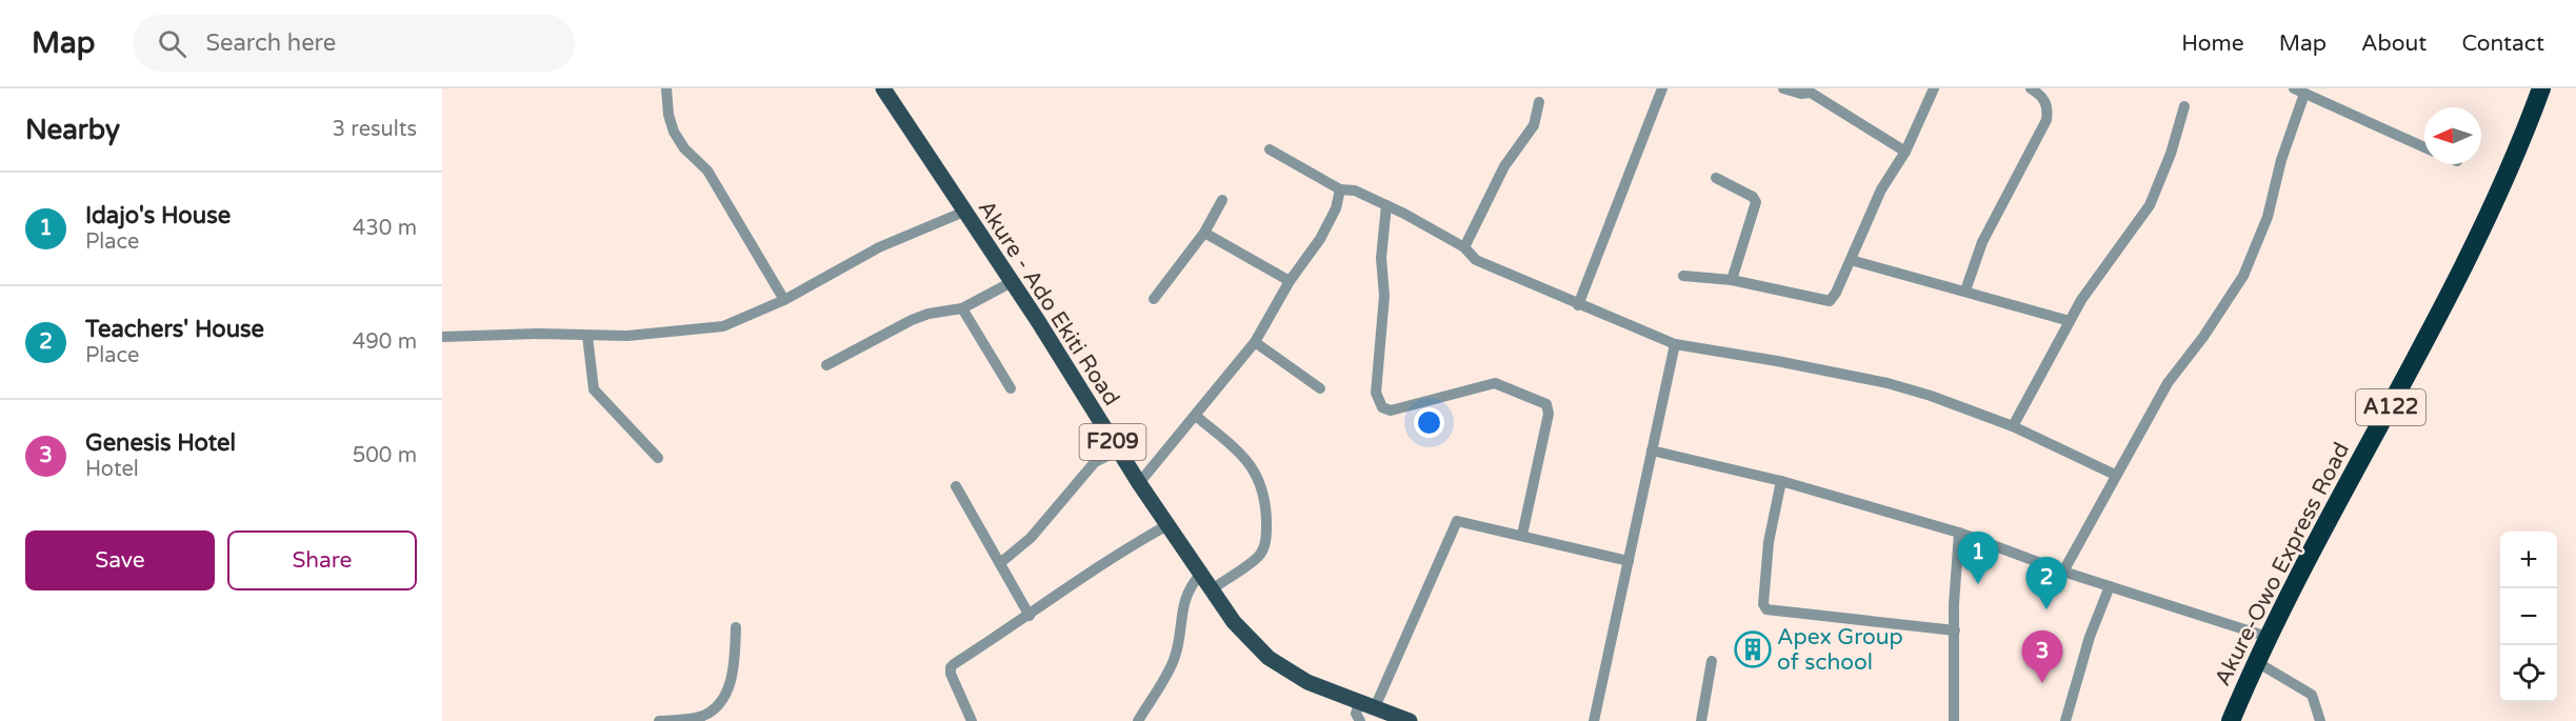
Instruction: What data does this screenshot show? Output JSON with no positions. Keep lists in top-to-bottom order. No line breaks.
{"streets":{"highway":["A122","Akure-Owo Express Road"],"main road":["Akure - Ado Ekiti Road","F209"]},"places":{"building":["Apex Group of school"]},"north":"left","page":{"header":"Map","search":"Search here","nav":["Home","Map","About","Contact"],"heading":["Nearby","3 results"],"list":[{"mark":"1","name":"Idajo's House","note":"Place","value":"430 m"},{"mark":"2","name":"Teachers' House","note":"Place","value":"490 m"},{"mark":"3","name":"Genesis Hotel","note":"Hotel","value":"500 m"}],"buttons":["Save","Share"],"map_buttons":["+","−"],"pins":["1","2","3"]}}
